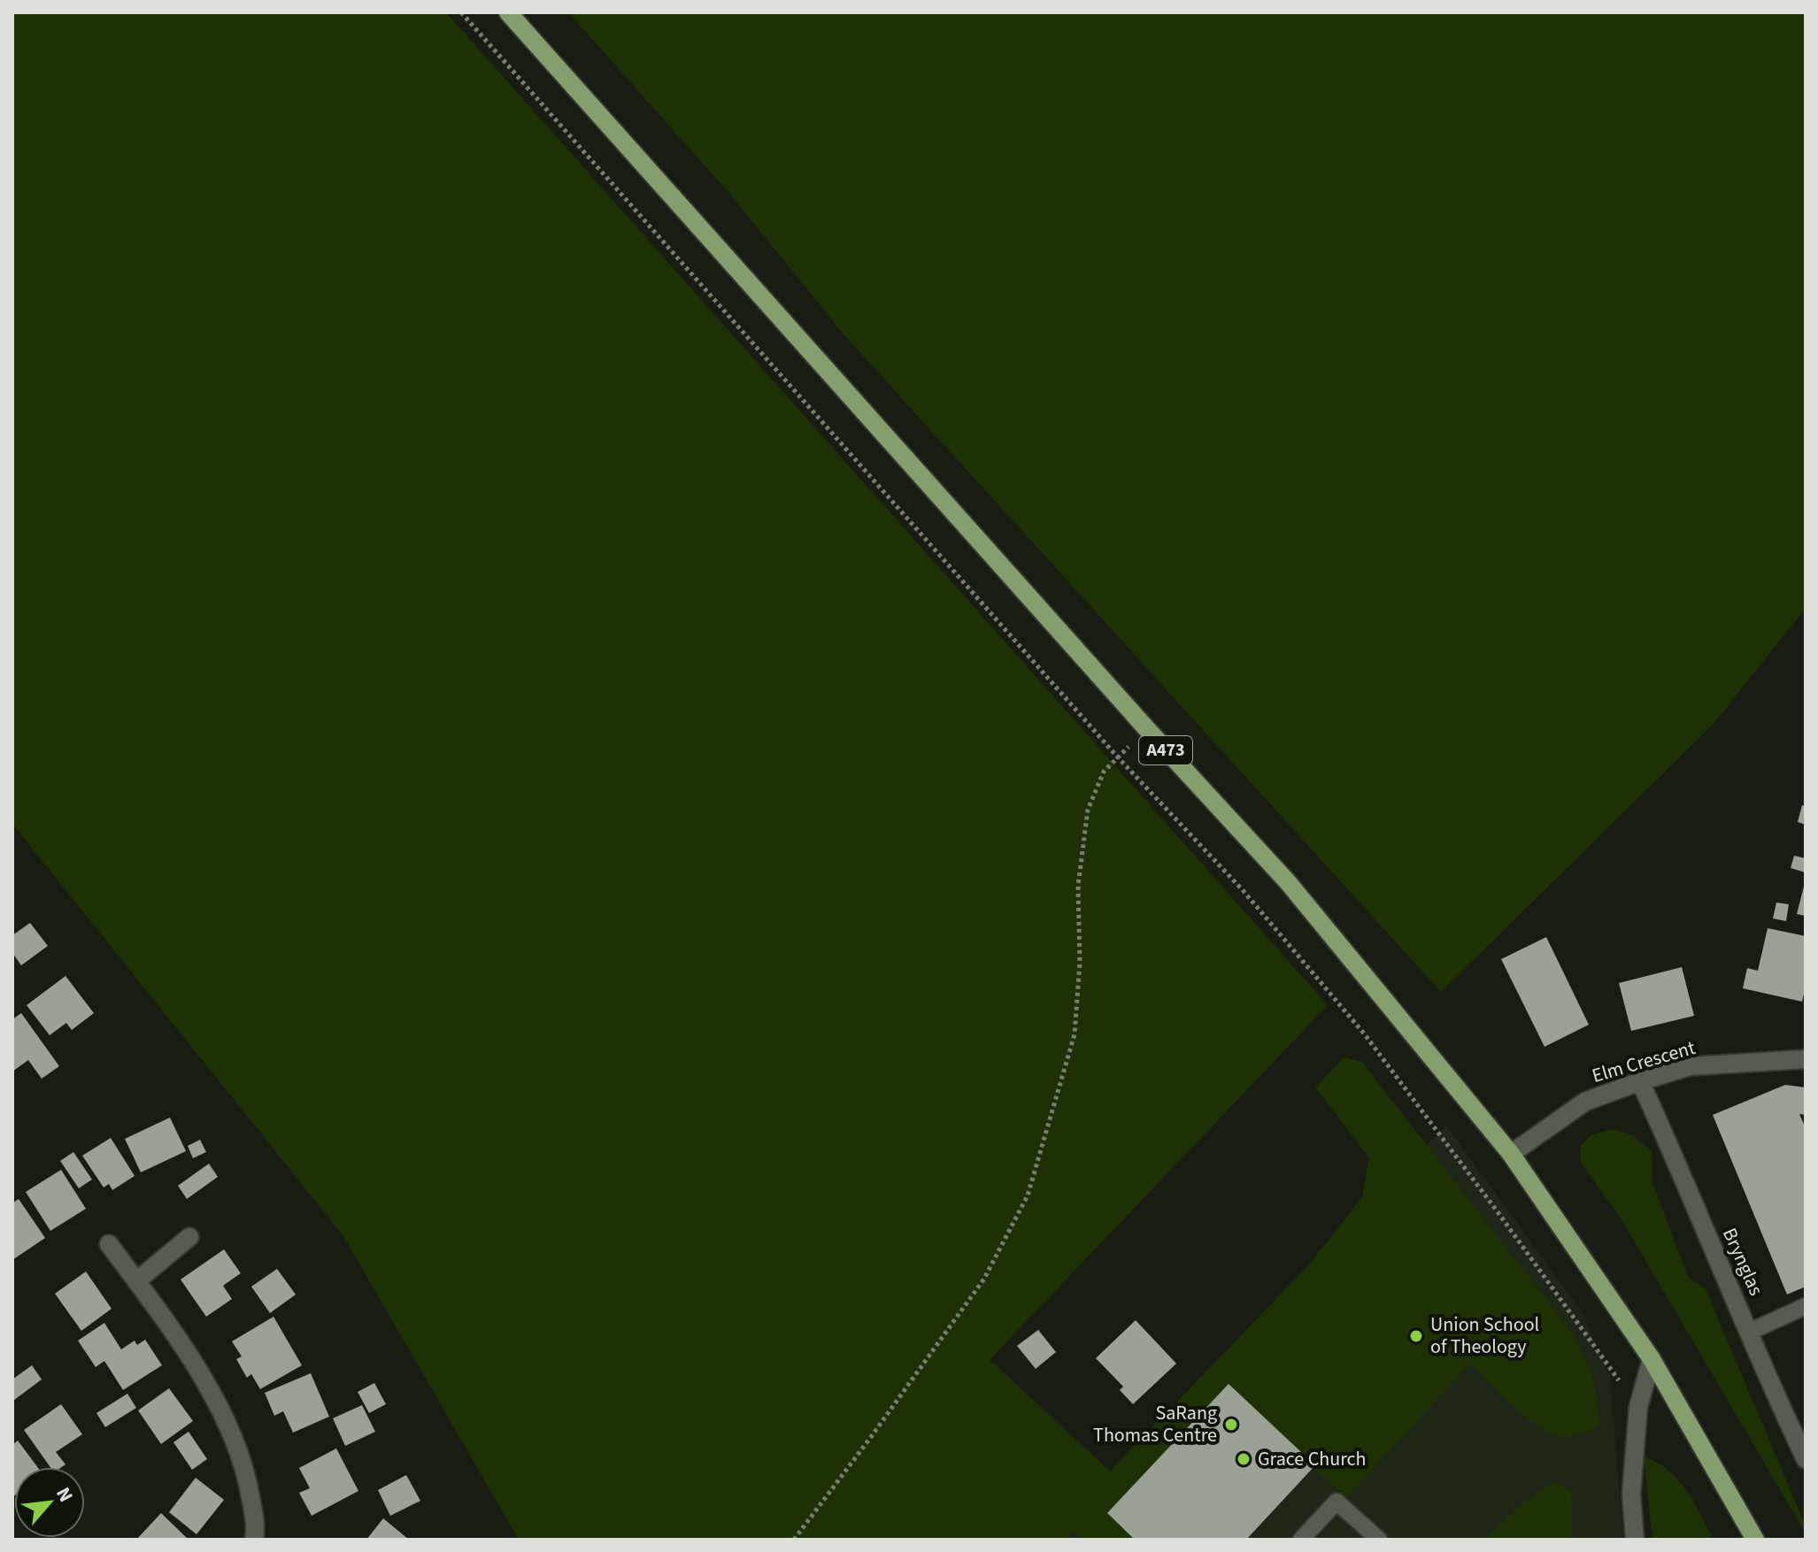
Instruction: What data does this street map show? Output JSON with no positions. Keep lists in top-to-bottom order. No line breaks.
{"streets":{"main road":["A473"],"street":["Elm Crescent","Brynglas"]},"crossings":[["A473","Elm Crescent"],["Elm Crescent","Brynglas"]],"places":["Union School of Theology","SaRang Thomas Centre","Grace Church"],"north":"top right"}
